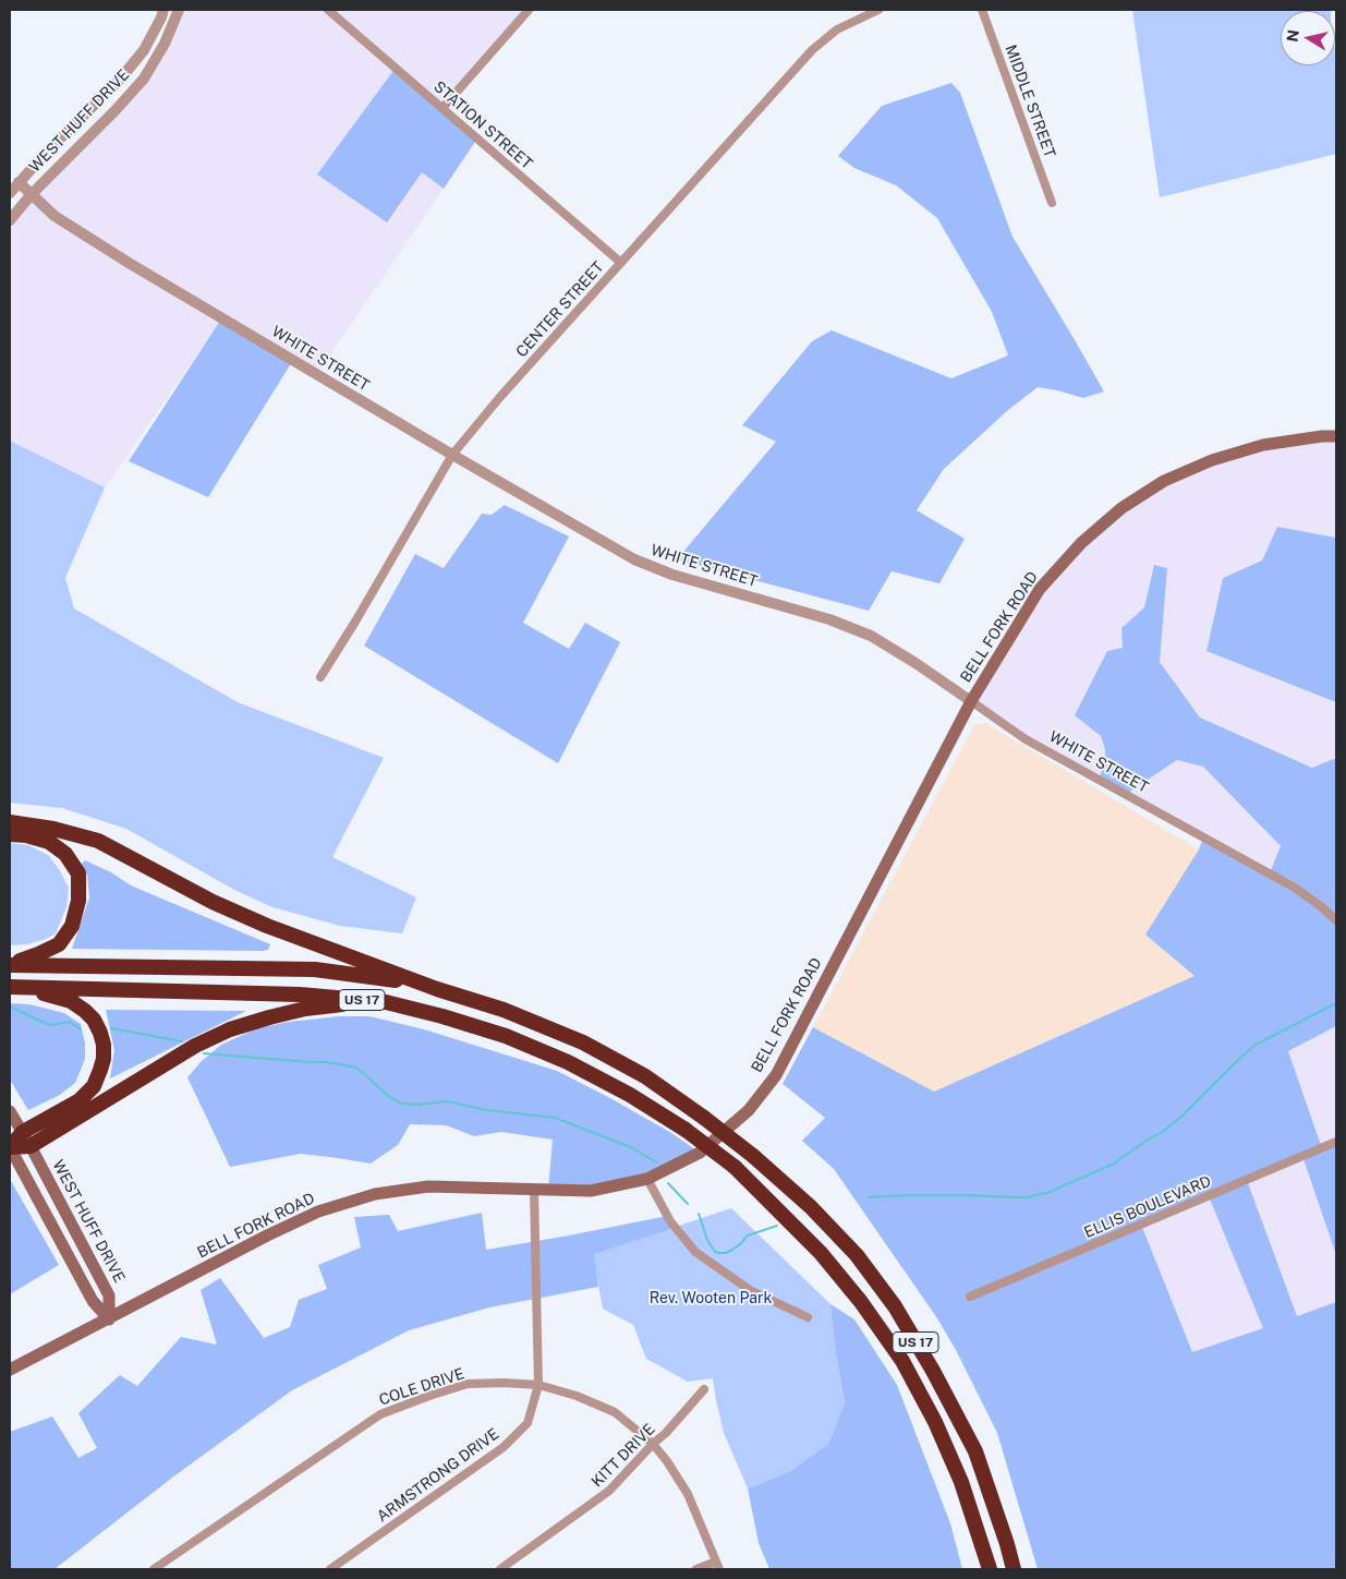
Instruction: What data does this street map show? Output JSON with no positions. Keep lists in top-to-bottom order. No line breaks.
{"streets":{"highway":["US 17"],"main road":["WEST HUFF DRIVE","BELL FORK ROAD"],"street":["MIDDLE STREET","STATION STREET","CENTER STREET","WHITE STREET","ELLIS BOULEVARD","COLE DRIVE","KITT DRIVE","ARMSTRONG DRIVE"]},"crossings":[["WEST HUFF DRIVE","WHITE STREET"],["WEST HUFF DRIVE","BELL FORK ROAD"],["STATION STREET","CENTER STREET"],["CENTER STREET","WHITE STREET"],["WHITE STREET","BELL FORK ROAD"],["BELL FORK ROAD","ARMSTRONG DRIVE"],["COLE DRIVE","KITT DRIVE"],["COLE DRIVE","ARMSTRONG DRIVE"]],"parks":["Rev. Wooten Park"],"north":"left"}
